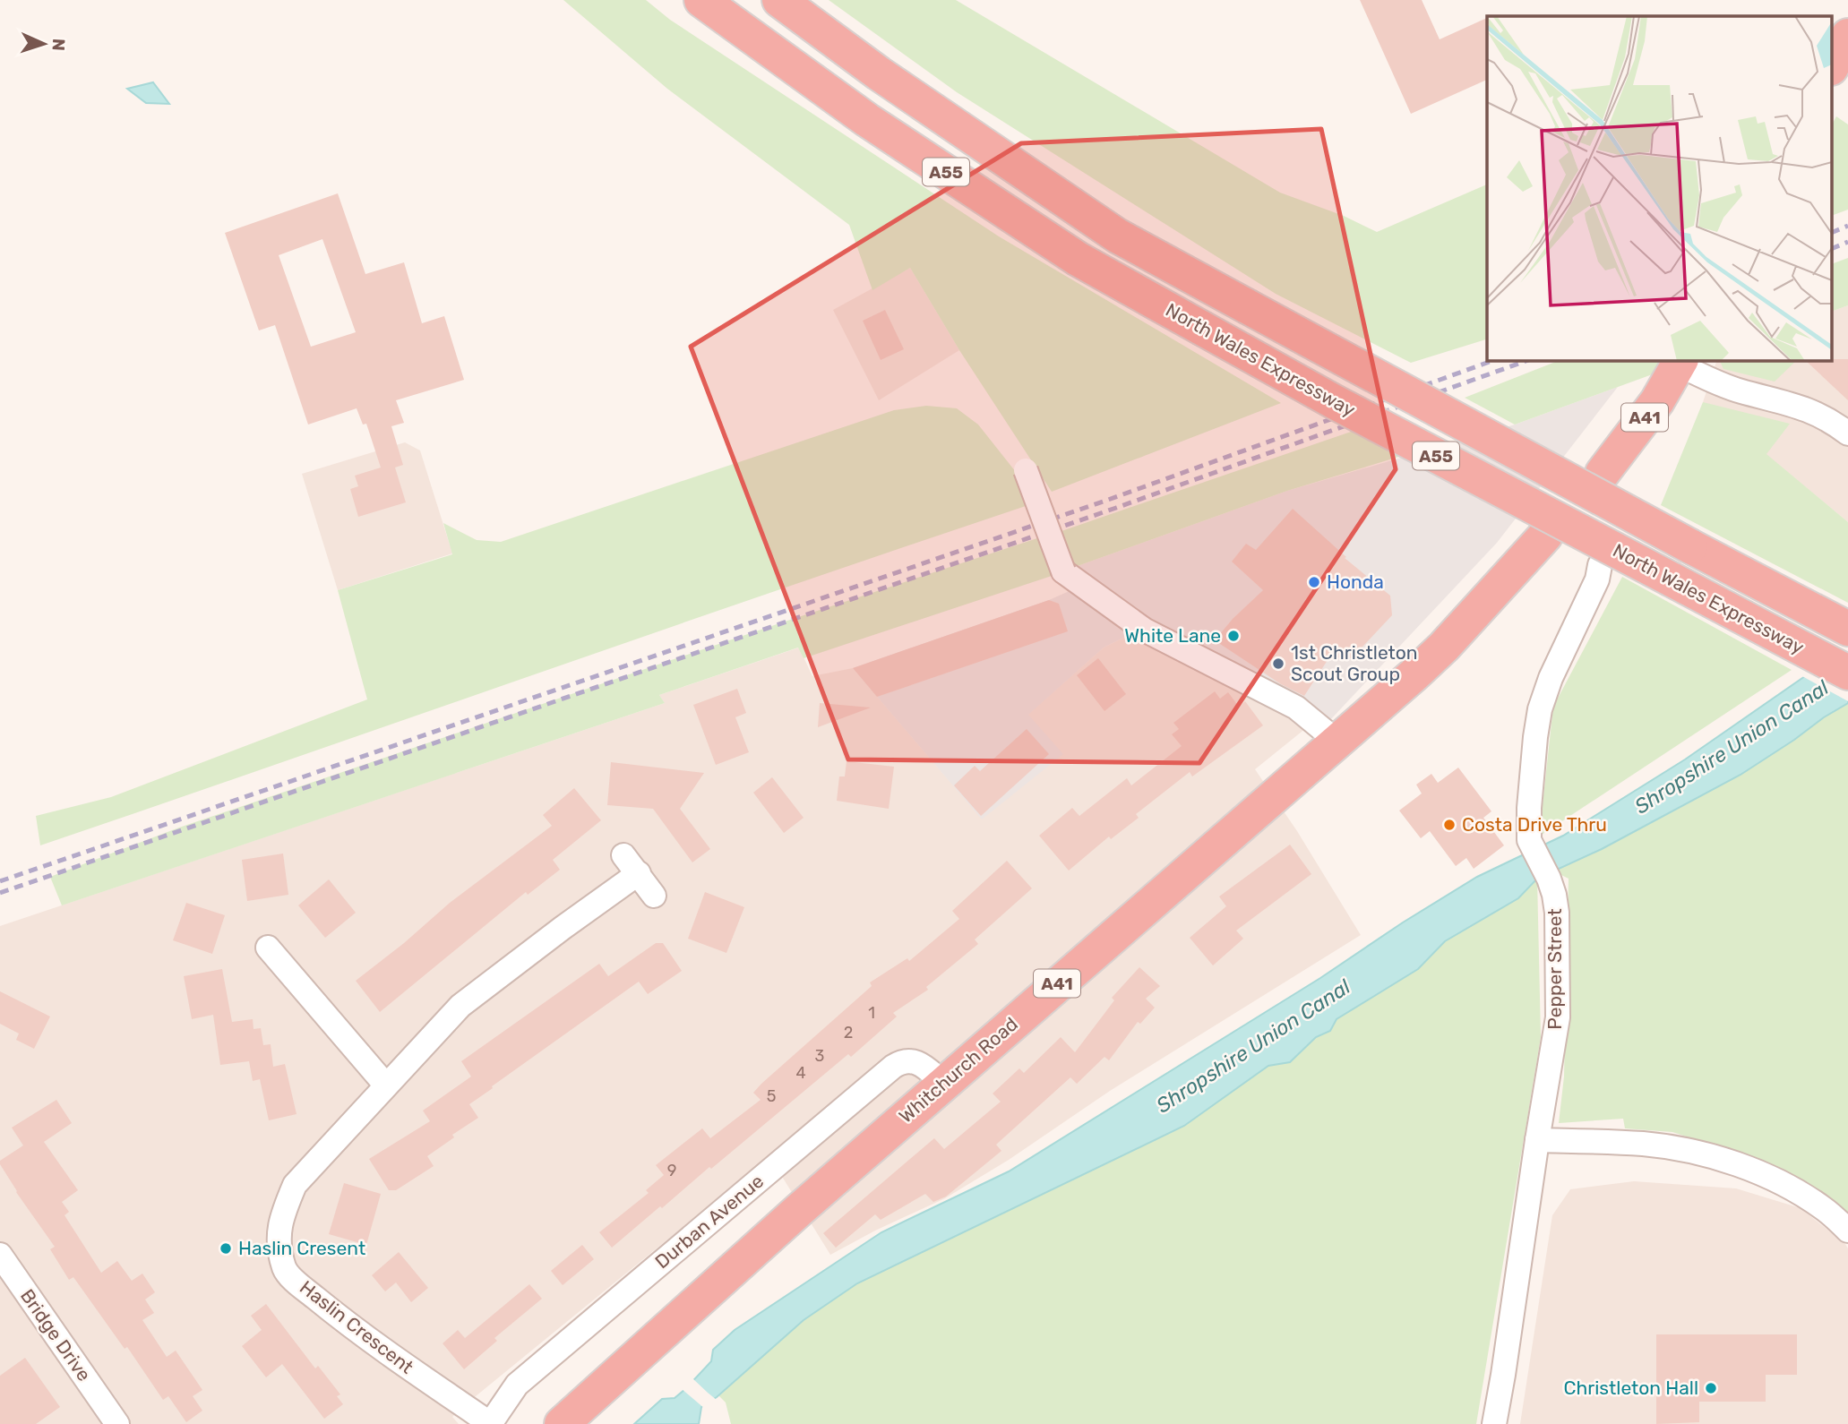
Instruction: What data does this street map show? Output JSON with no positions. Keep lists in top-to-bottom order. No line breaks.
{"streets":{"highway":["A55","North Wales Expressway","A41","Whitchurch Road"],"street":["Pepper Street","Durban Avenue","Haslin Crescent","Bridge Drive"]},"crossings":[["Whitchurch Road","Durban Avenue"],["Durban Avenue","Haslin Crescent"]],"water":["Shropshire Union Canal"],"places":["Honda","White Lane","1st Christleton Scout Group","Costa Drive Thru","Haslin Cresent","Christleton Hall"],"house_numbers":["1","2","3","4","5","9"],"north":"right"}
